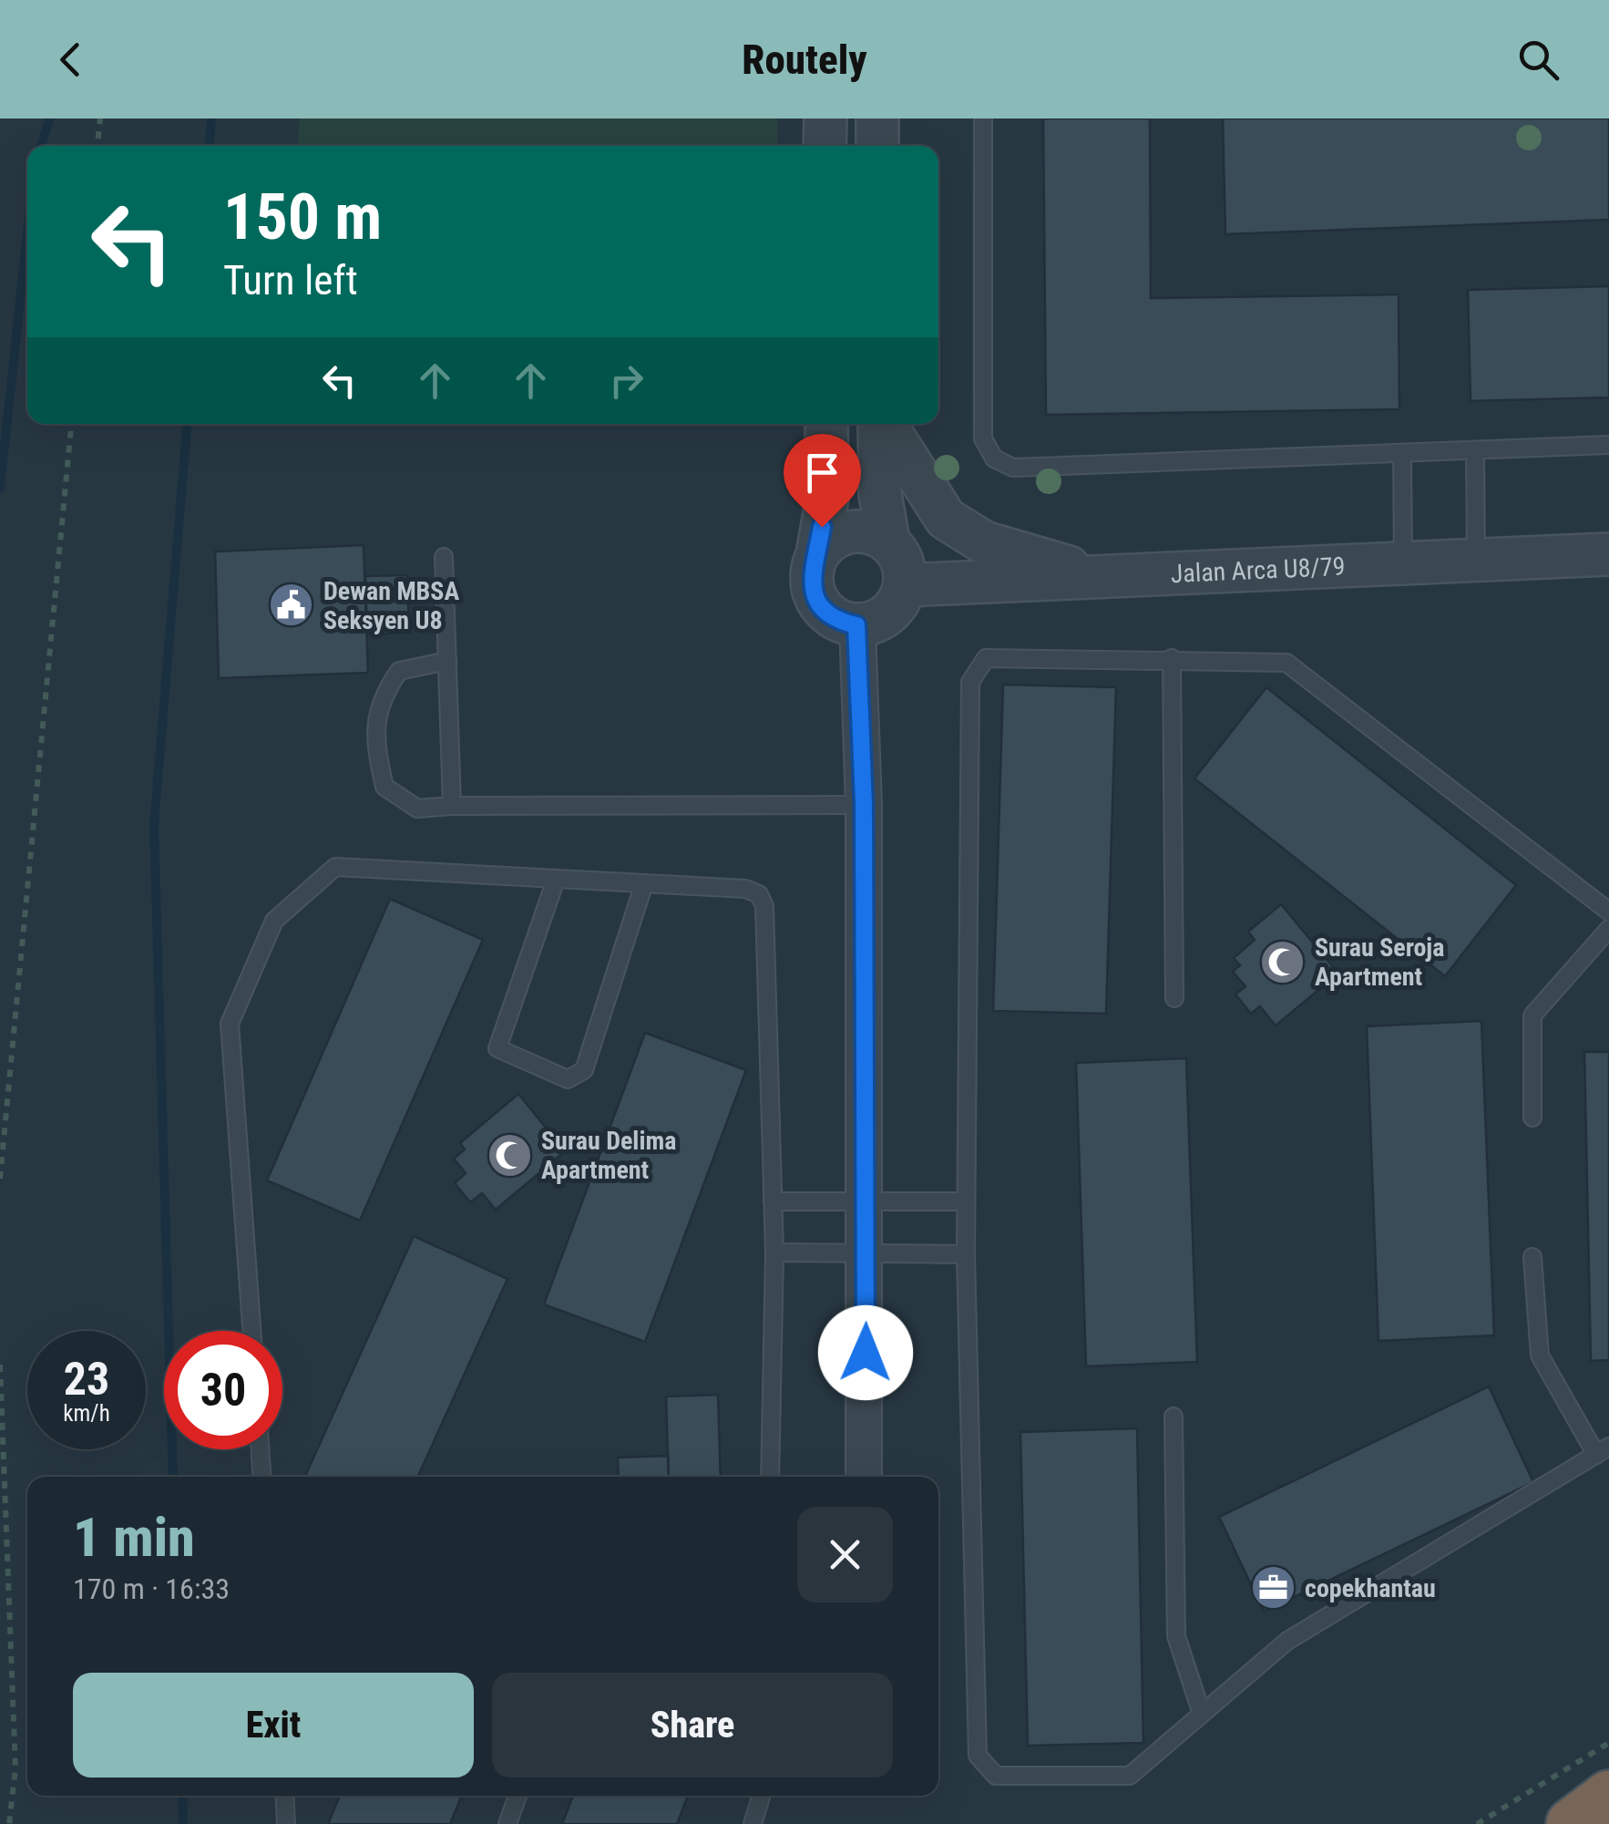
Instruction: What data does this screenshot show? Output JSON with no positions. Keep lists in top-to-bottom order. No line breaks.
{"streets":{"street":["Jalan Arca U8/79"]},"places":{"public building":["Dewan MBSA Seksyen U8"],"mosque":["Surau Seroja Apartment","Surau Delima Apartment"],"office":["copekhantau"]},"page":{"header":"Routely","turn":["150 m","Turn left"],"speed":"23 km/h","limit":"30","heading":["1 min","170 m · 16:33"],"buttons":["Exit","Share"]}}
